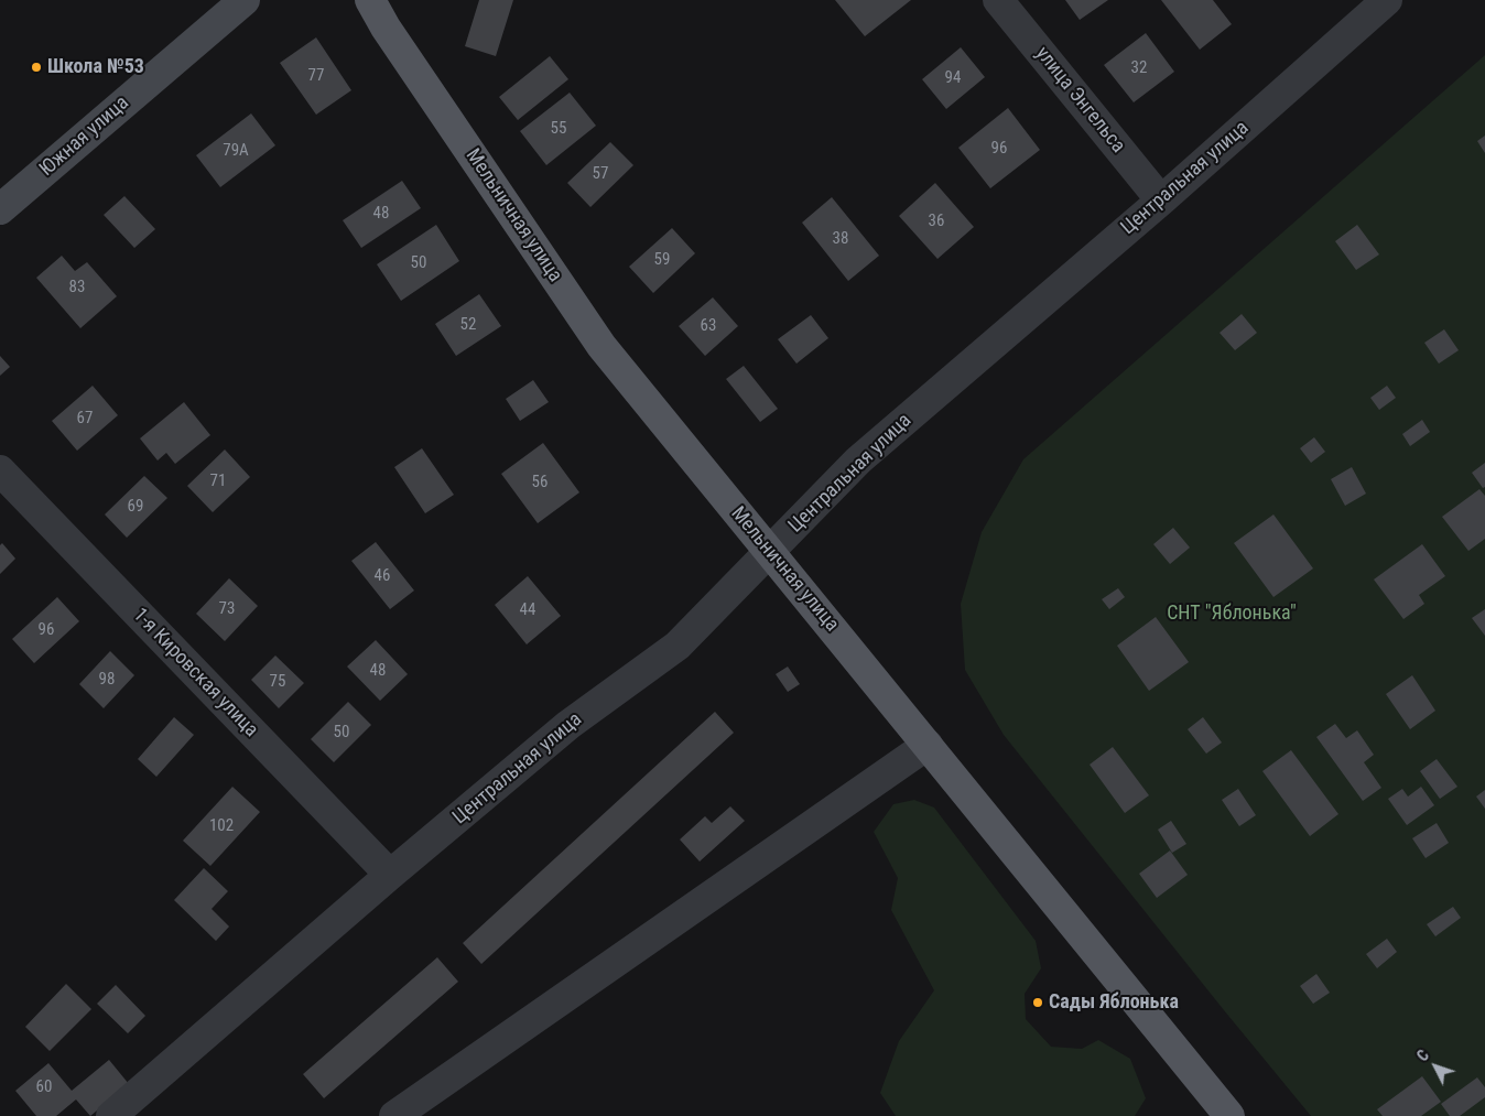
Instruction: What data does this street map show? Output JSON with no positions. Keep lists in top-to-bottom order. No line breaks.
{"streets":{"main road":["Мельничная улица"],"street":["улица Энгельса","Южная улица","Центральная улица","1-я Кировская улица"]},"crossings":[["улица Энгельса","Центральная улица"],["Центральная улица","Мельничная улица"],["Центральная улица","1-я Кировская улица"]],"parks":["СНТ \"Яблонька\""],"places":["Школа №53","Сады Яблонька"],"house_numbers":["32","77","94","55","96","79А","57","48","36","38","59","50","83","52","63","67","71","56","69","46","73","44","96","48","98","75","50","102","60"],"north":"top left"}
